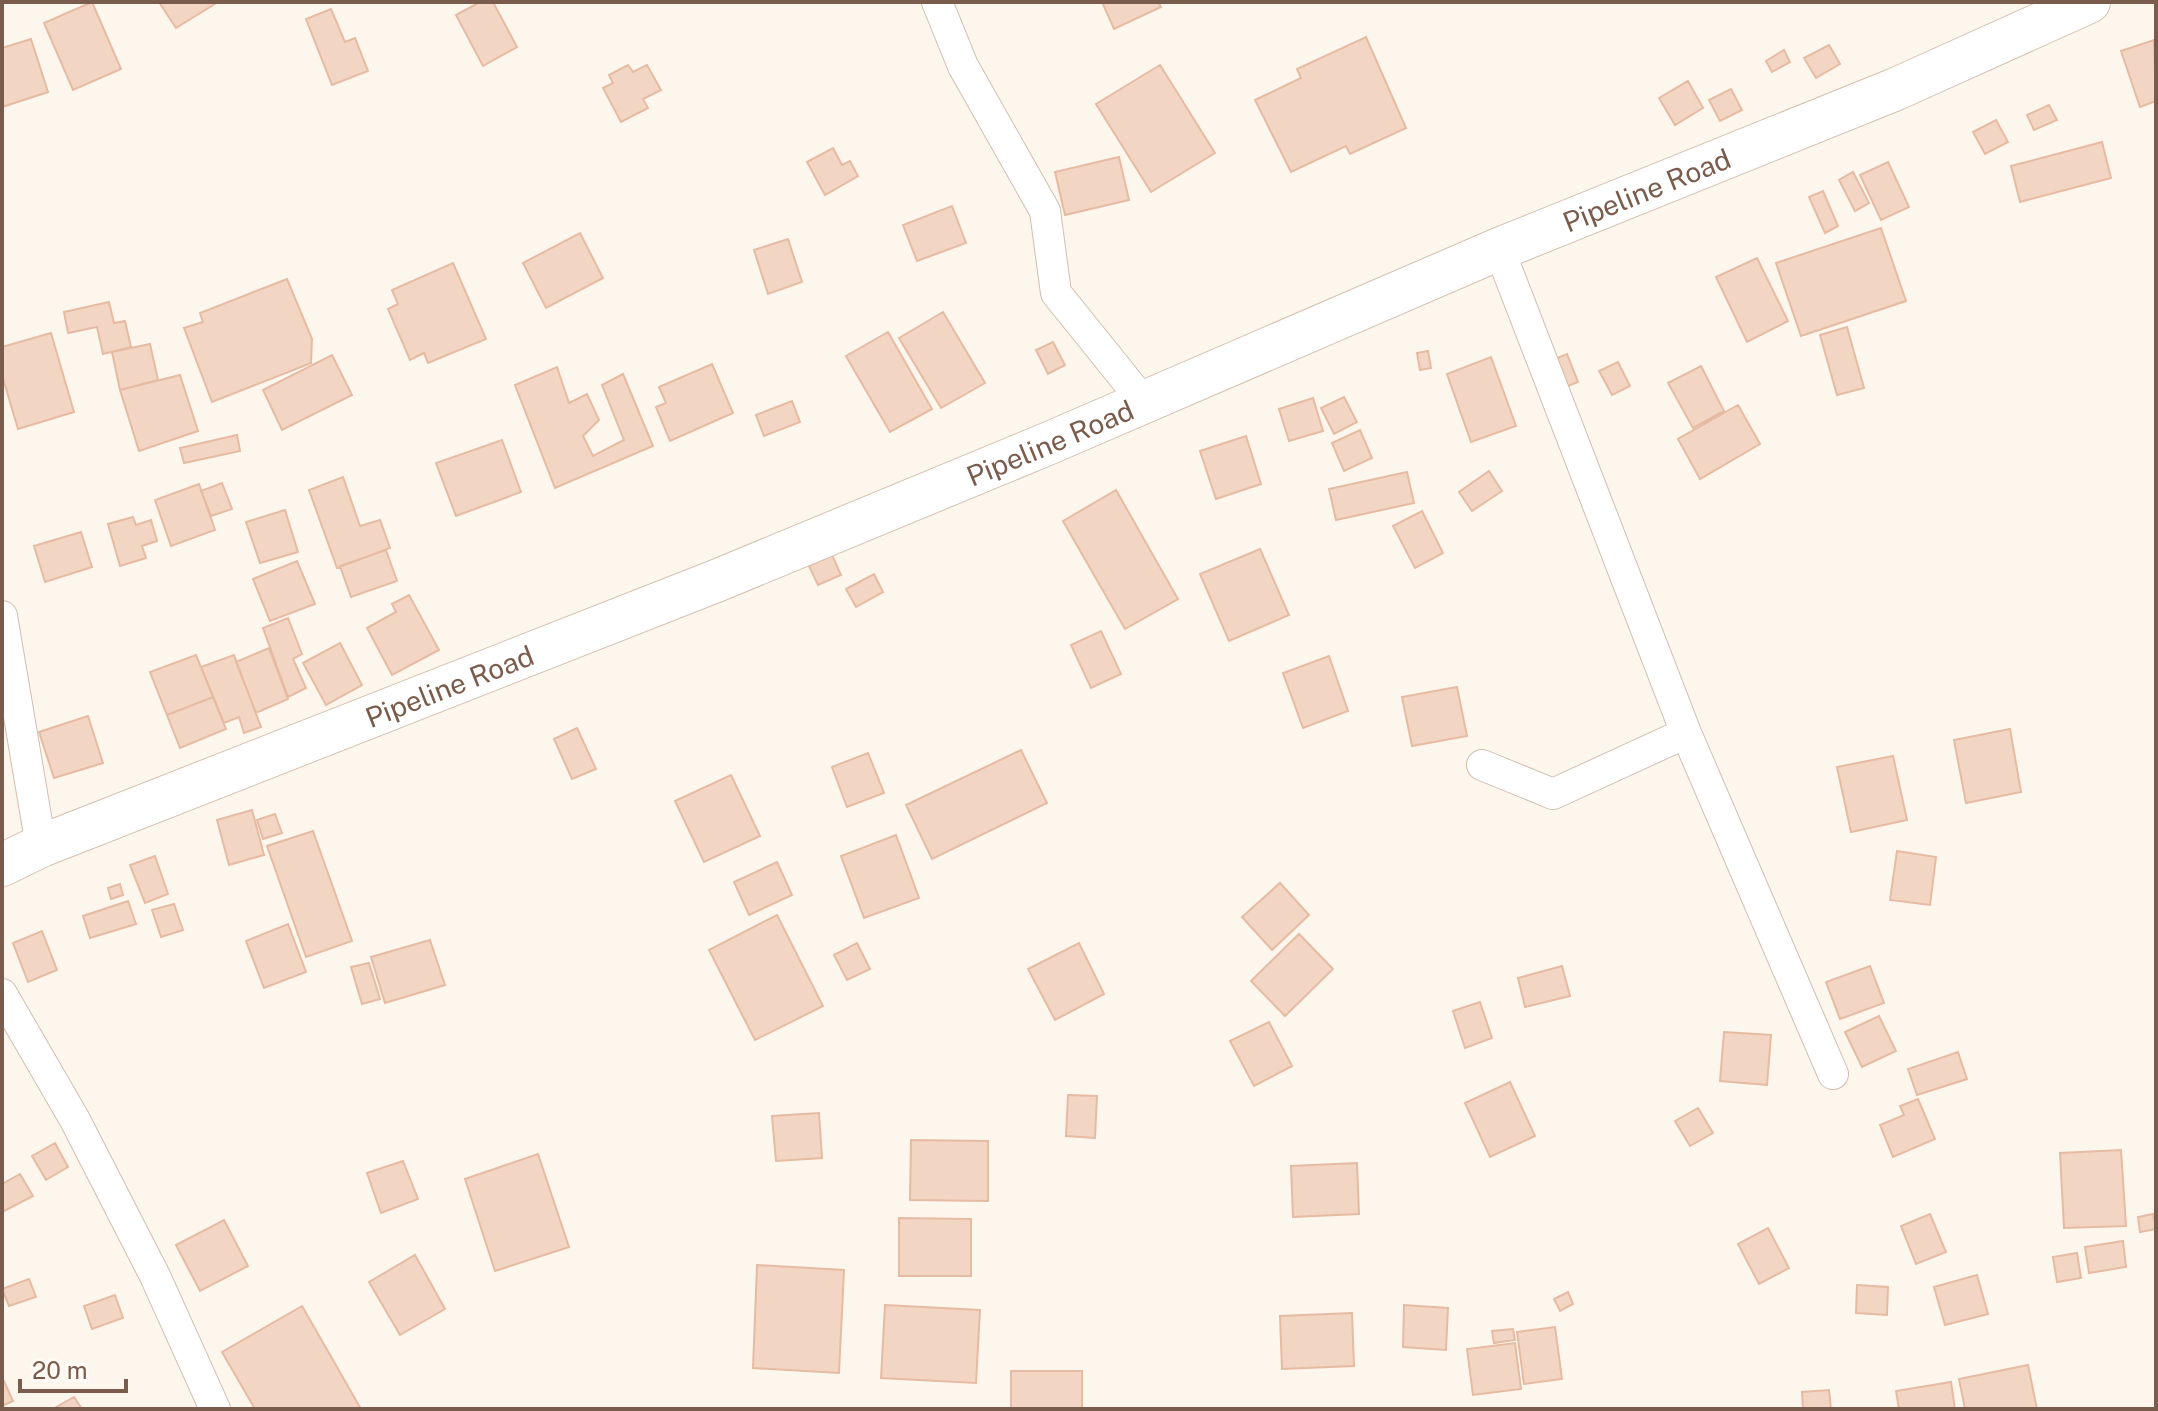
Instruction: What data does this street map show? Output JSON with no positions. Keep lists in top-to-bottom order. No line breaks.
{"streets":{"street":["Pipeline Road"]},"scale_bar":"20 m"}
